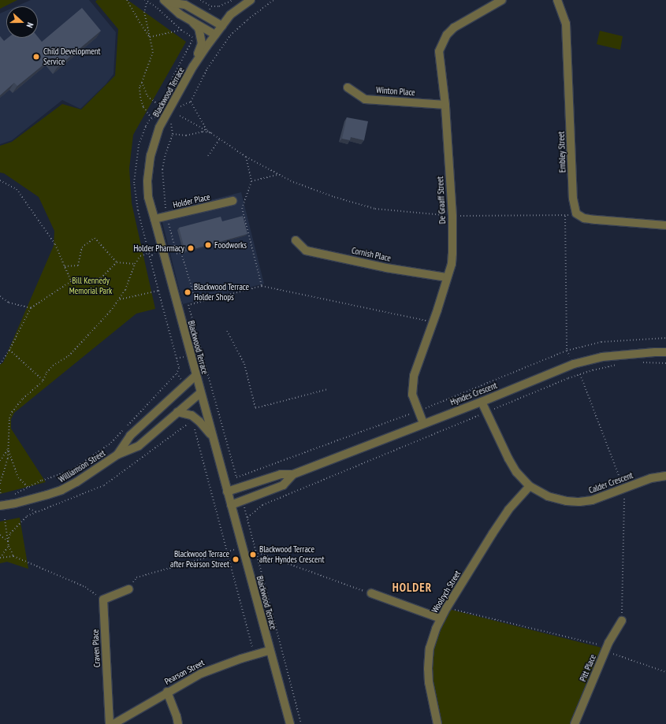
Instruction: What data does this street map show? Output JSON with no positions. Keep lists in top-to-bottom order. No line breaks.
{"streets":{"street":["Winton Place","Blackwood Terrace","Embley Street","De Graaff Street","Holder Place","Cornish Place","Hyndes Crescent","Williamson Street","Calder Crescent","Woolrych Street","Craven Place","Pitt Place","Pearson Street"]},"crossings":[["Winton Place","De Graaff Street"],["Blackwood Terrace","Holder Place"],["Blackwood Terrace","Hyndes Crescent"],["Blackwood Terrace","Williamson Street"],["Blackwood Terrace","Pearson Street"],["De Graaff Street","Cornish Place"],["De Graaff Street","Hyndes Crescent"],["Hyndes Crescent","Calder Crescent"],["Calder Crescent","Woolrych Street"]],"districts":["HOLDER"],"parks":["Bill Kennedy Memorial Park"],"places":["Child Development Service","Foodworks","Holder Pharmacy","Blackwood Terrace Holder Shops","Blackwood Terrace after Hyndes Crescent","Blackwood Terrace after Pearson Street"],"north":"right"}
